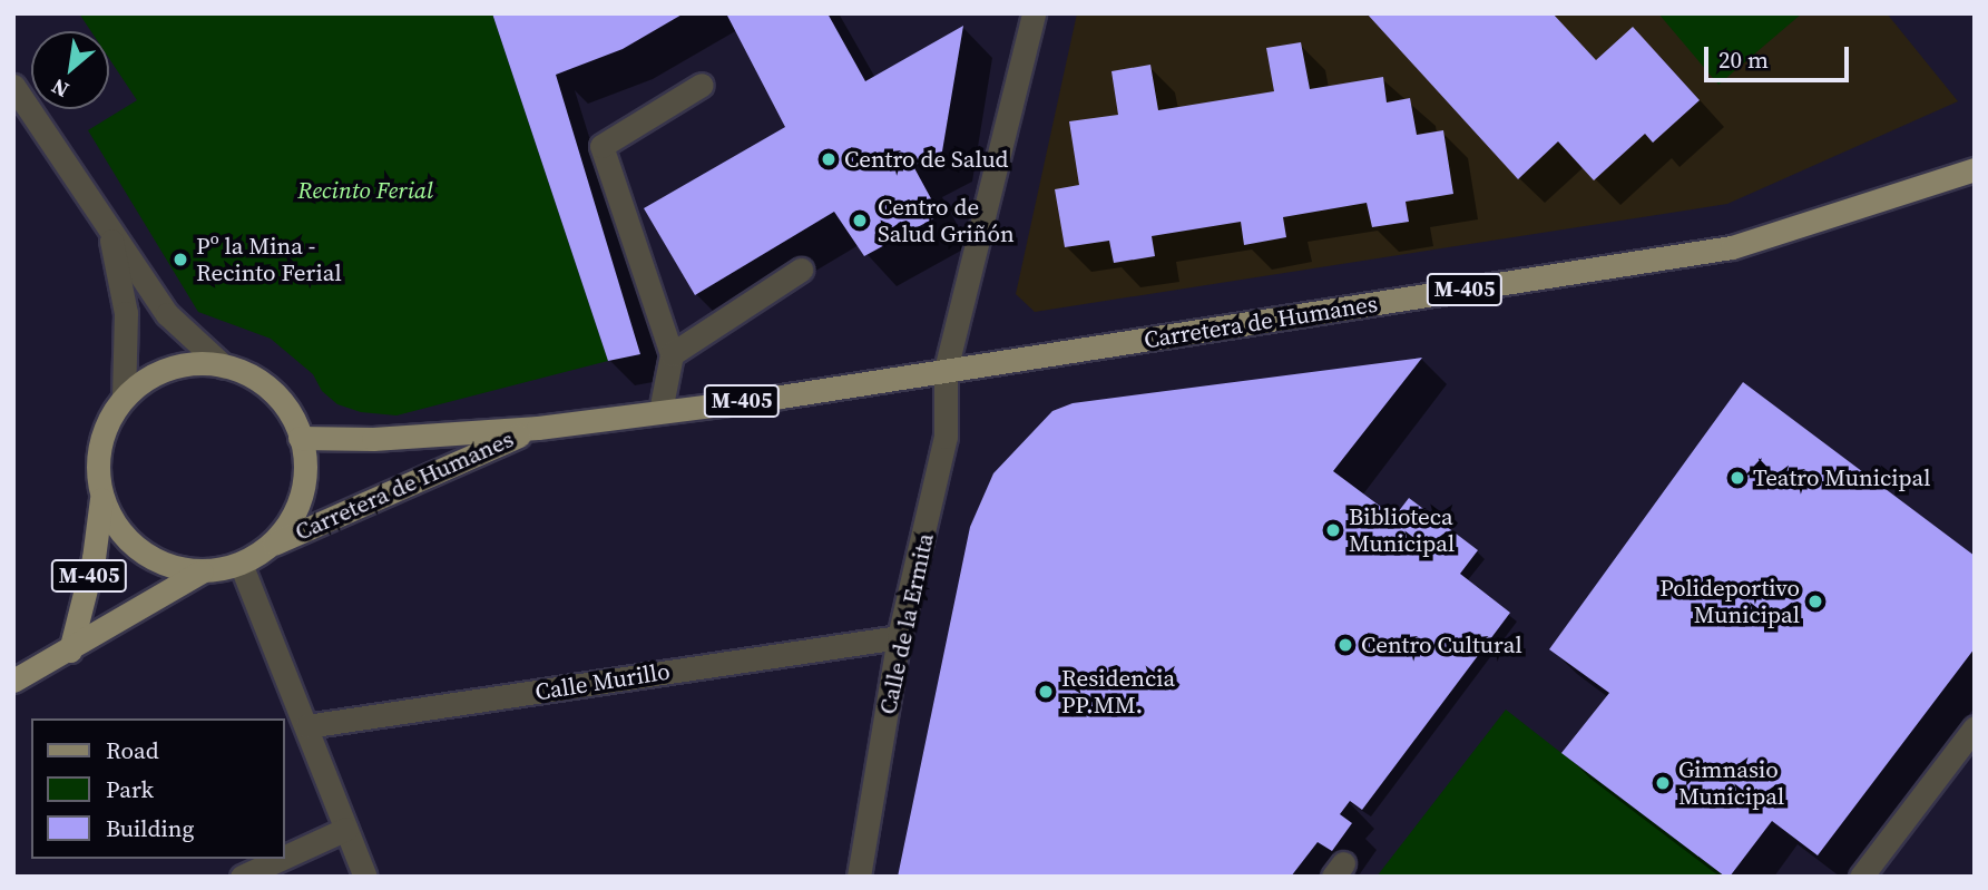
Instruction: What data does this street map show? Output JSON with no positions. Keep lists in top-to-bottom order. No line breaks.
{"streets":{"main road":["M-405","Carretera de Humanes"],"street":["Calle de la Ermita","Calle Murillo"]},"crossings":[["M-405","Carretera de Humanes"],["Carretera de Humanes","Calle de la Ermita"],["Calle de la Ermita","Calle Murillo"]],"parks":["Recinto Ferial"],"places":["Centro de Salud","Centro de Salud Griñón","Pº la Mina - Recinto Ferial","Teatro Municipal","Biblioteca Municipal","Polideportivo Municipal","Centro Cultural","Residencia PP.MM.","Gimnasio Municipal"],"legend":["Road","Park","Building"],"scale_bar":"20 m","north":"bottom left"}
